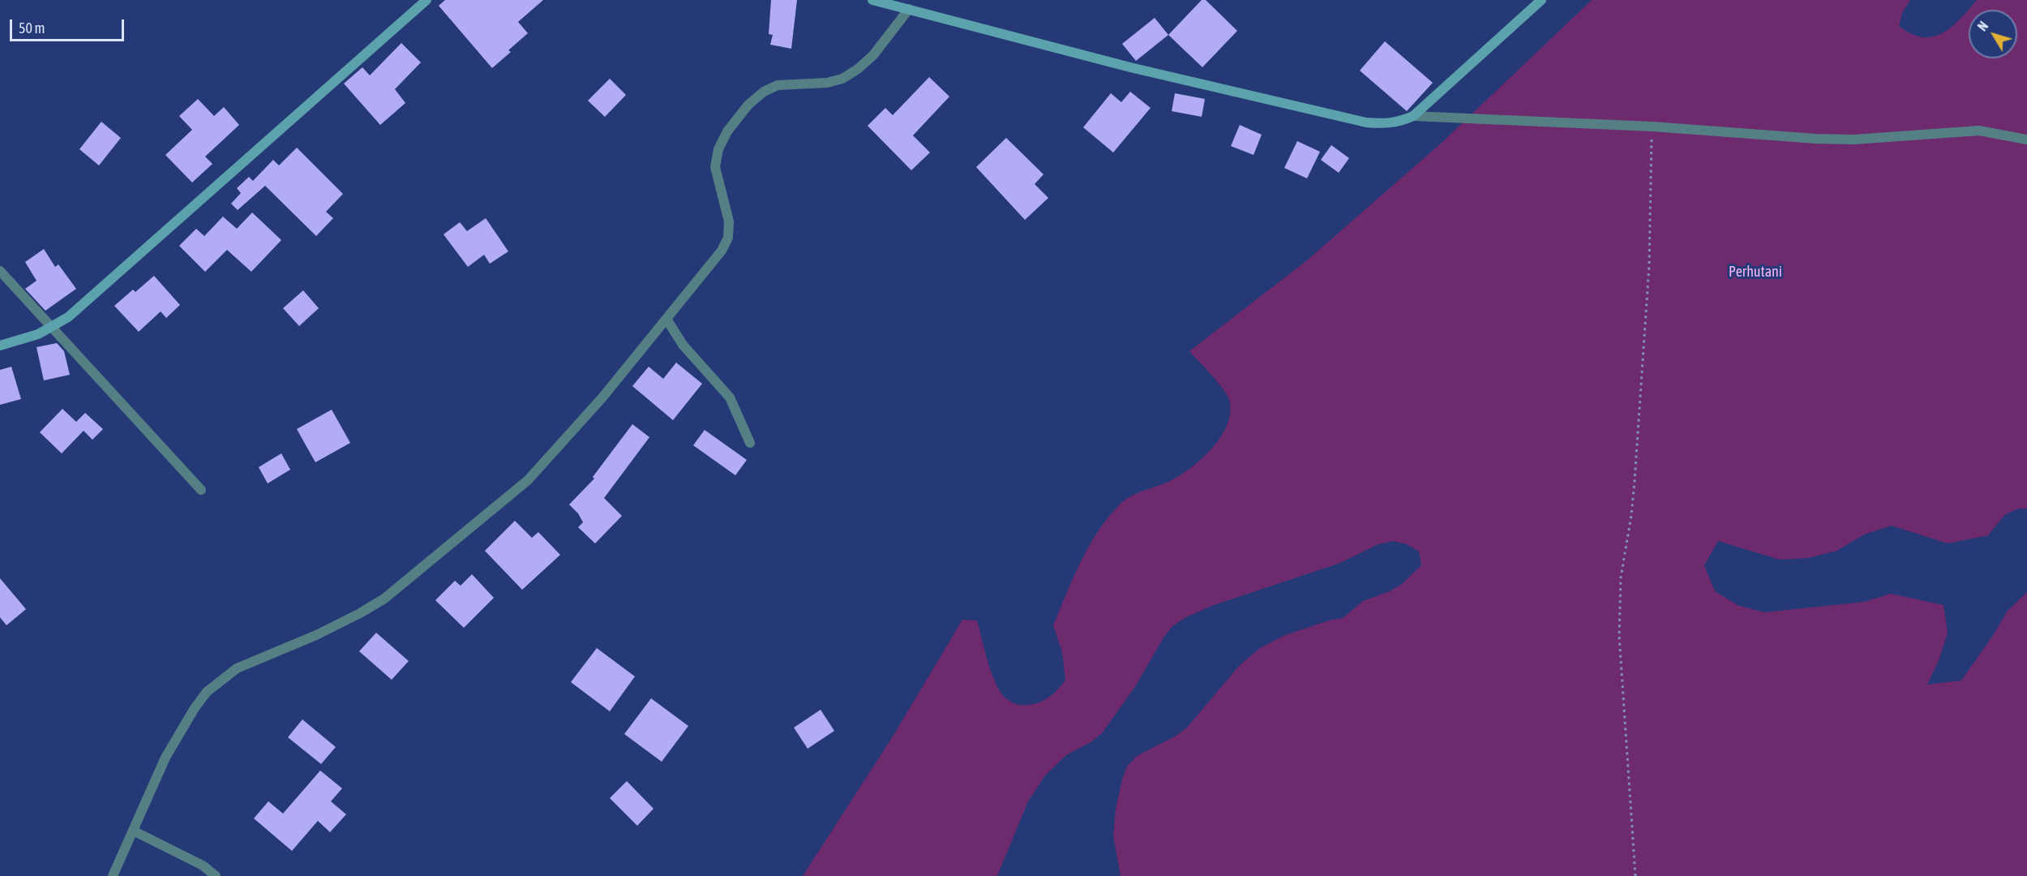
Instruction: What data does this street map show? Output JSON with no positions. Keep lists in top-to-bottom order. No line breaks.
{"parks":["Perhutani"],"scale_bar":"50 m","north":"top left"}
